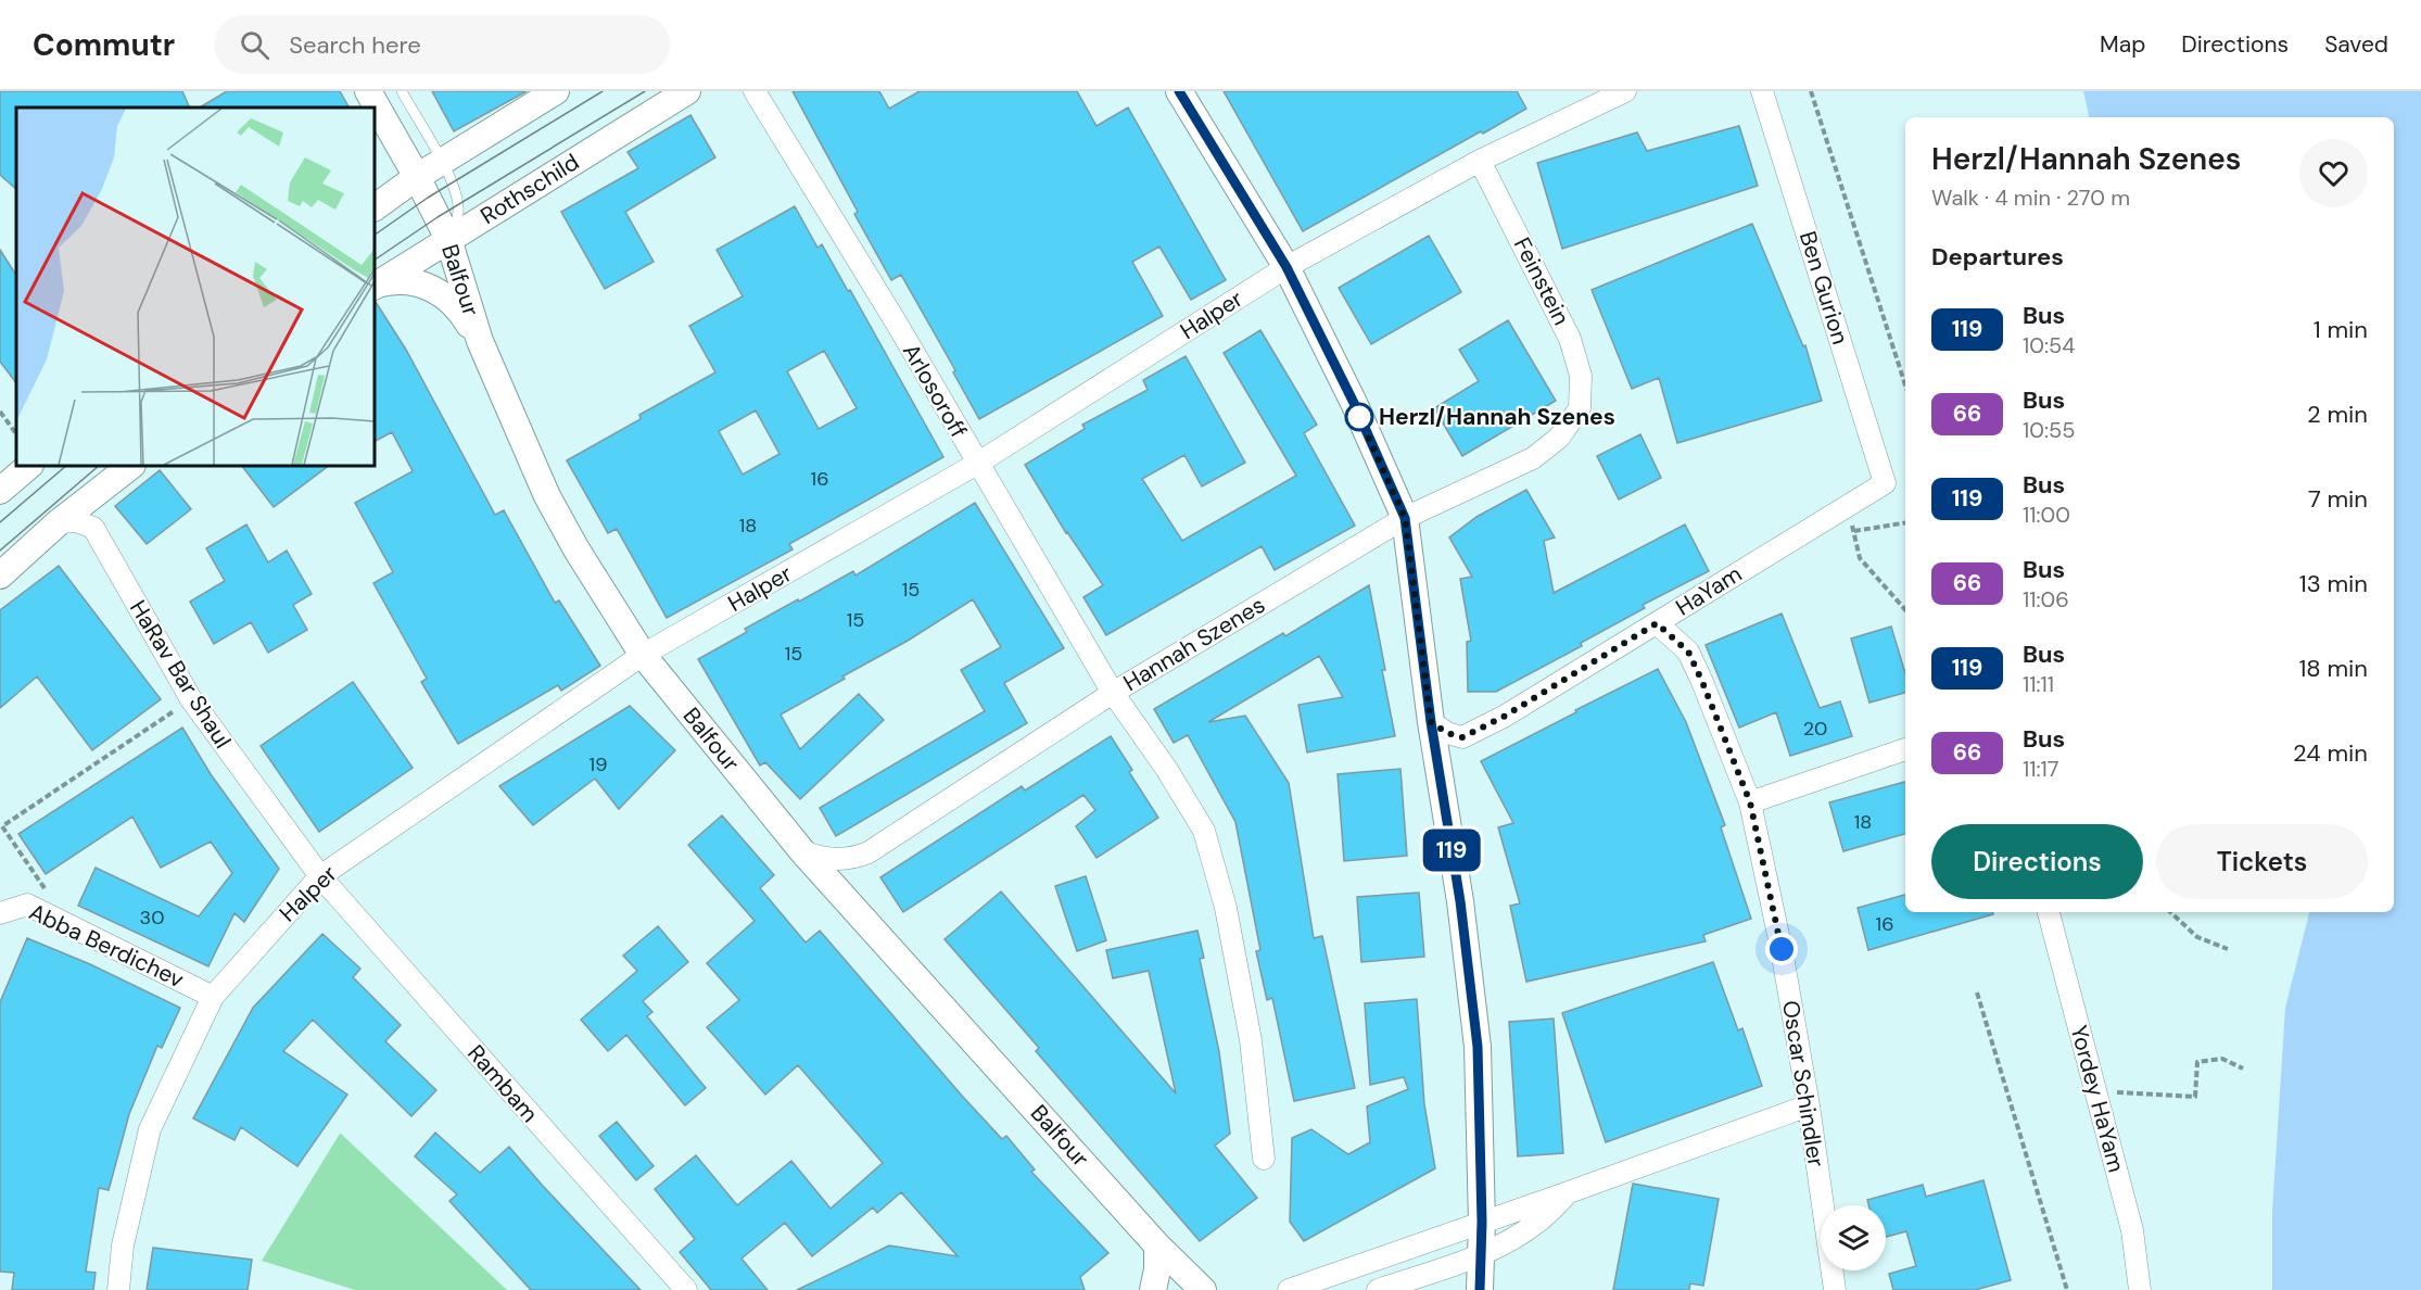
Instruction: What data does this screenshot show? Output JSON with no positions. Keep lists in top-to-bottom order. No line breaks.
{"streets":{"street":["Rothschild","Balfour","Feinstein","Ben Gurion","Halper","Arlosoroff","HaYam","Hannah Szenes","HaRav Bar Shaul","Abba Berdichev","Rambam","Oscar Schindler","Yordey HaYam"]},"crossings":[["Rothschild","Balfour"],["Balfour","Halper"],["Balfour","Hannah Szenes"],["Feinstein","Halper"],["Feinstein","Hannah Szenes"],["Ben Gurion","HaYam"],["Halper","Arlosoroff"],["Halper","HaRav Bar Shaul"],["Halper","Abba Berdichev"],["Halper","Rambam"],["Arlosoroff","Hannah Szenes"],["HaYam","Oscar Schindler"],["HaRav Bar Shaul","Rambam"]],"places":["Herzl/Hannah Szenes"],"lines":["bus line 119"],"house_numbers":["16","18","15","15","15","20","19","18","30","16"],"page":{"header":"Commutr","search":"Search here","nav":["Map","Directions","Saved"],"on_map":"119","heading":[["Herzl/Hannah Szenes","Walk · 4 min · 270 m"],"Departures"],"list":[{"mark":"119","name":"Bus","note":"10:54","value":"1 min"},{"mark":"66","name":"Bus","note":"10:55","value":"2 min"},{"mark":"119","name":"Bus","note":"11:00","value":"7 min"},{"mark":"66","name":"Bus","note":"11:06","value":"13 min"},{"mark":"119","name":"Bus","note":"11:11","value":"18 min"},{"mark":"66","name":"Bus","note":"11:17","value":"24 min"}],"buttons":["Directions","Tickets"]}}
